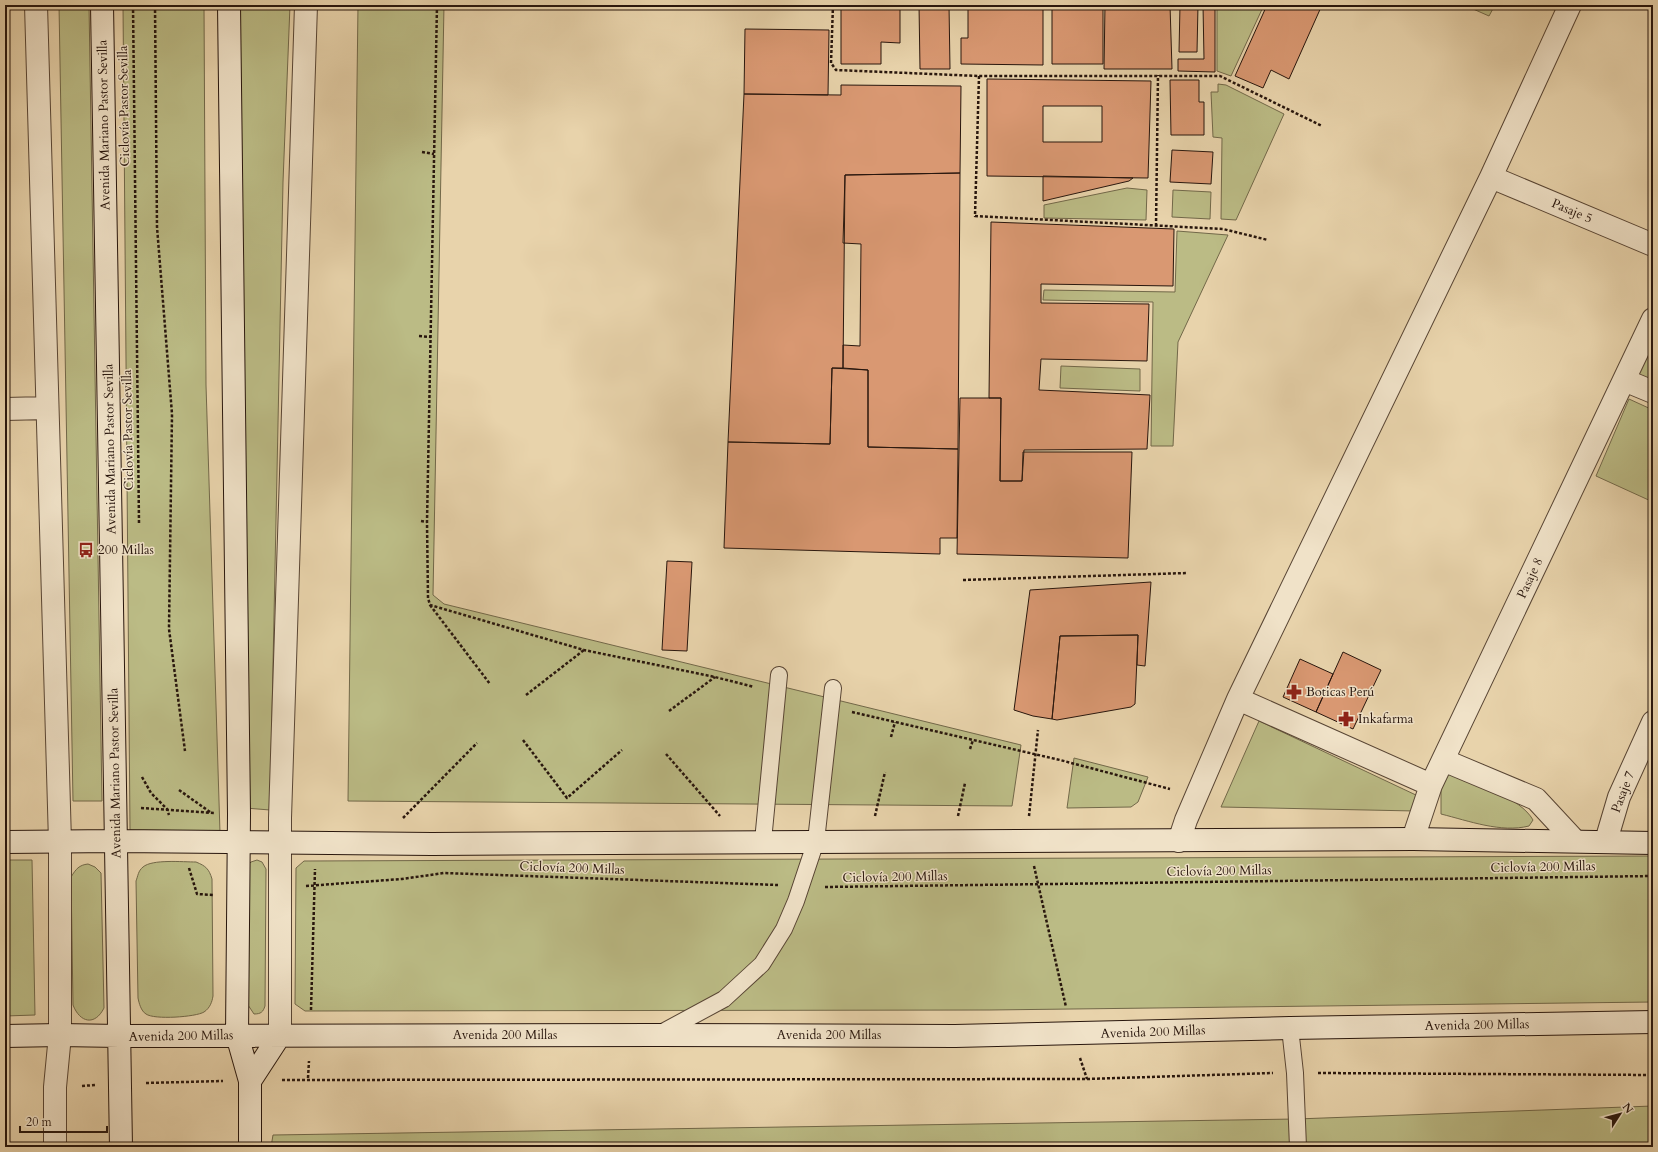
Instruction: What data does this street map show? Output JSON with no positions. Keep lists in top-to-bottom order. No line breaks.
{"streets":{"main road":["Avenida Mariano Pastor Sevilla","Pasaje 5","Pasaje 8","Pasaje 7","Avenida 200 Millas"],"path":["Ciclovía Pastor Sevilla","Ciclovía 200 Millas"]},"crossings":[["Avenida Mariano Pastor Sevilla","Avenida 200 Millas"]],"places":{"bus stop":["200 Millas"],"pharmacy":["Boticas Perú","Inkafarma"]},"scale_bar":"20 m","north":"top right"}
